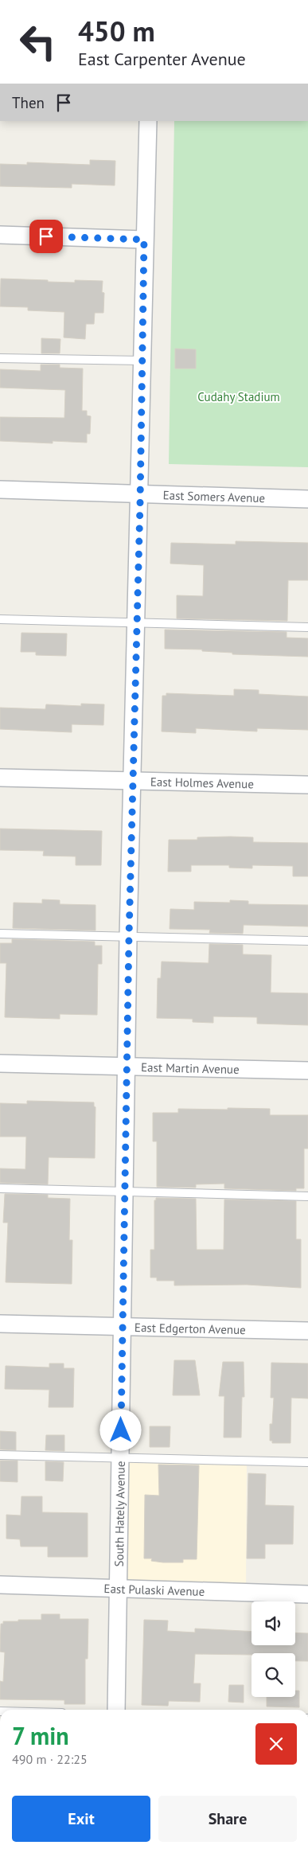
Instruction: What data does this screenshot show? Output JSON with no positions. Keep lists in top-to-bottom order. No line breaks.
{"streets":{"street":["East Somers Avenue","East Holmes Avenue","East Martin Avenue","East Edgerton Avenue","South Hately Avenue","East Pulaski Avenue"]},"crossings":[["East Somers Avenue","South Hately Avenue"],["East Holmes Avenue","South Hately Avenue"],["East Martin Avenue","South Hately Avenue"],["East Edgerton Avenue","South Hately Avenue"],["South Hately Avenue","East Pulaski Avenue"]],"parks":["Cudahy Stadium"],"page":{"turn":["450 m","East Carpenter Avenue"],"then":"Then","heading":["7 min","490 m · 22:25"],"buttons":["Exit","Share"]}}
